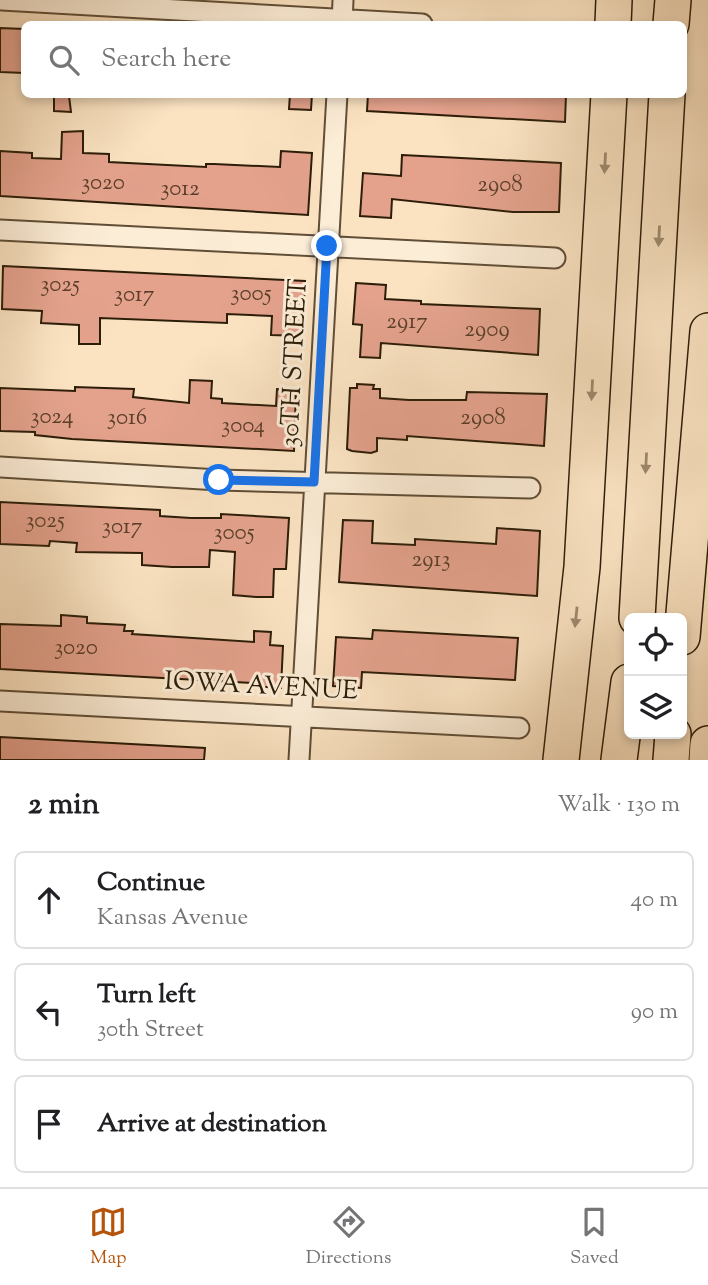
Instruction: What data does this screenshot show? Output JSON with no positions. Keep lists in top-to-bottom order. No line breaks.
{"streets":{"street":["30TH STREET","IOWA AVENUE"]},"crossings":[["30TH STREET","IOWA AVENUE"]],"house_numbers":["3020","2908","3012","3025","3005","3017","2917","2909","3024","3016","2908","3004","3025","3017","3005","2913","3020"],"page":{"search":"Search here","heading":["2 min","Walk · 130 m"],"list":[["Continue","Kansas Avenue","40 m"],["Turn left","30th Street","90 m"],"Arrive at destination"],"nav":["Map","Directions","Saved"]}}
